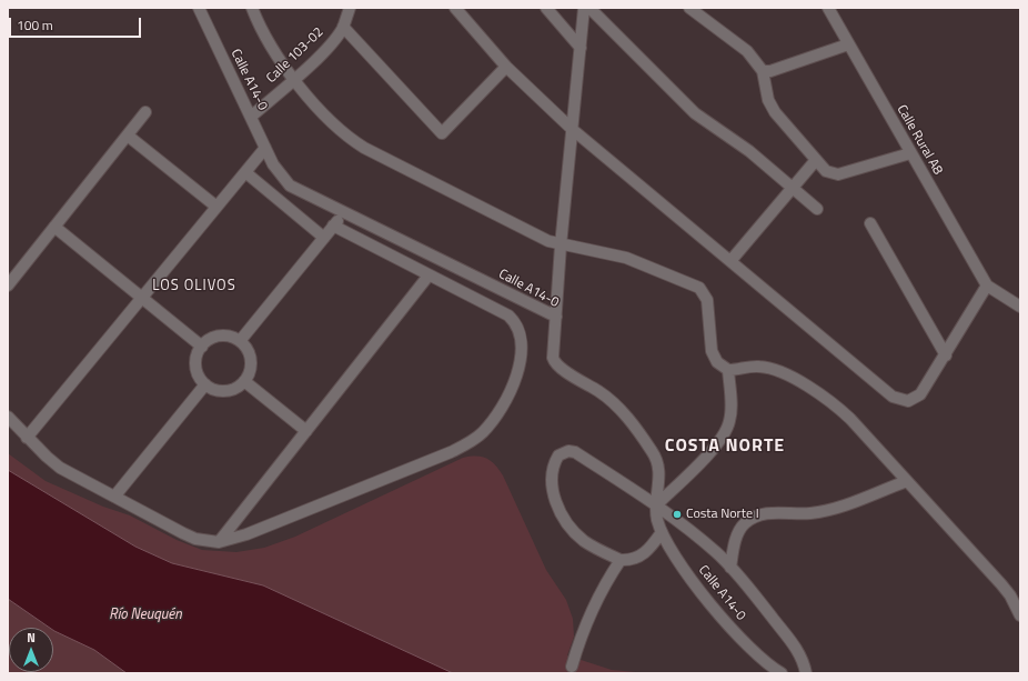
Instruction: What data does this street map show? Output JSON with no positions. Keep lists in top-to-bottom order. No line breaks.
{"streets":{"street":["Calle 103-02","Calle A14-0","Calle Rural A8"]},"crossings":[["Calle 103-02","Calle A14-0"]],"districts":["LOS OLIVOS","COSTA NORTE"],"water":["Río Neuquén"],"places":["Costa Norte I"],"scale_bar":"100 m","north":"top"}
